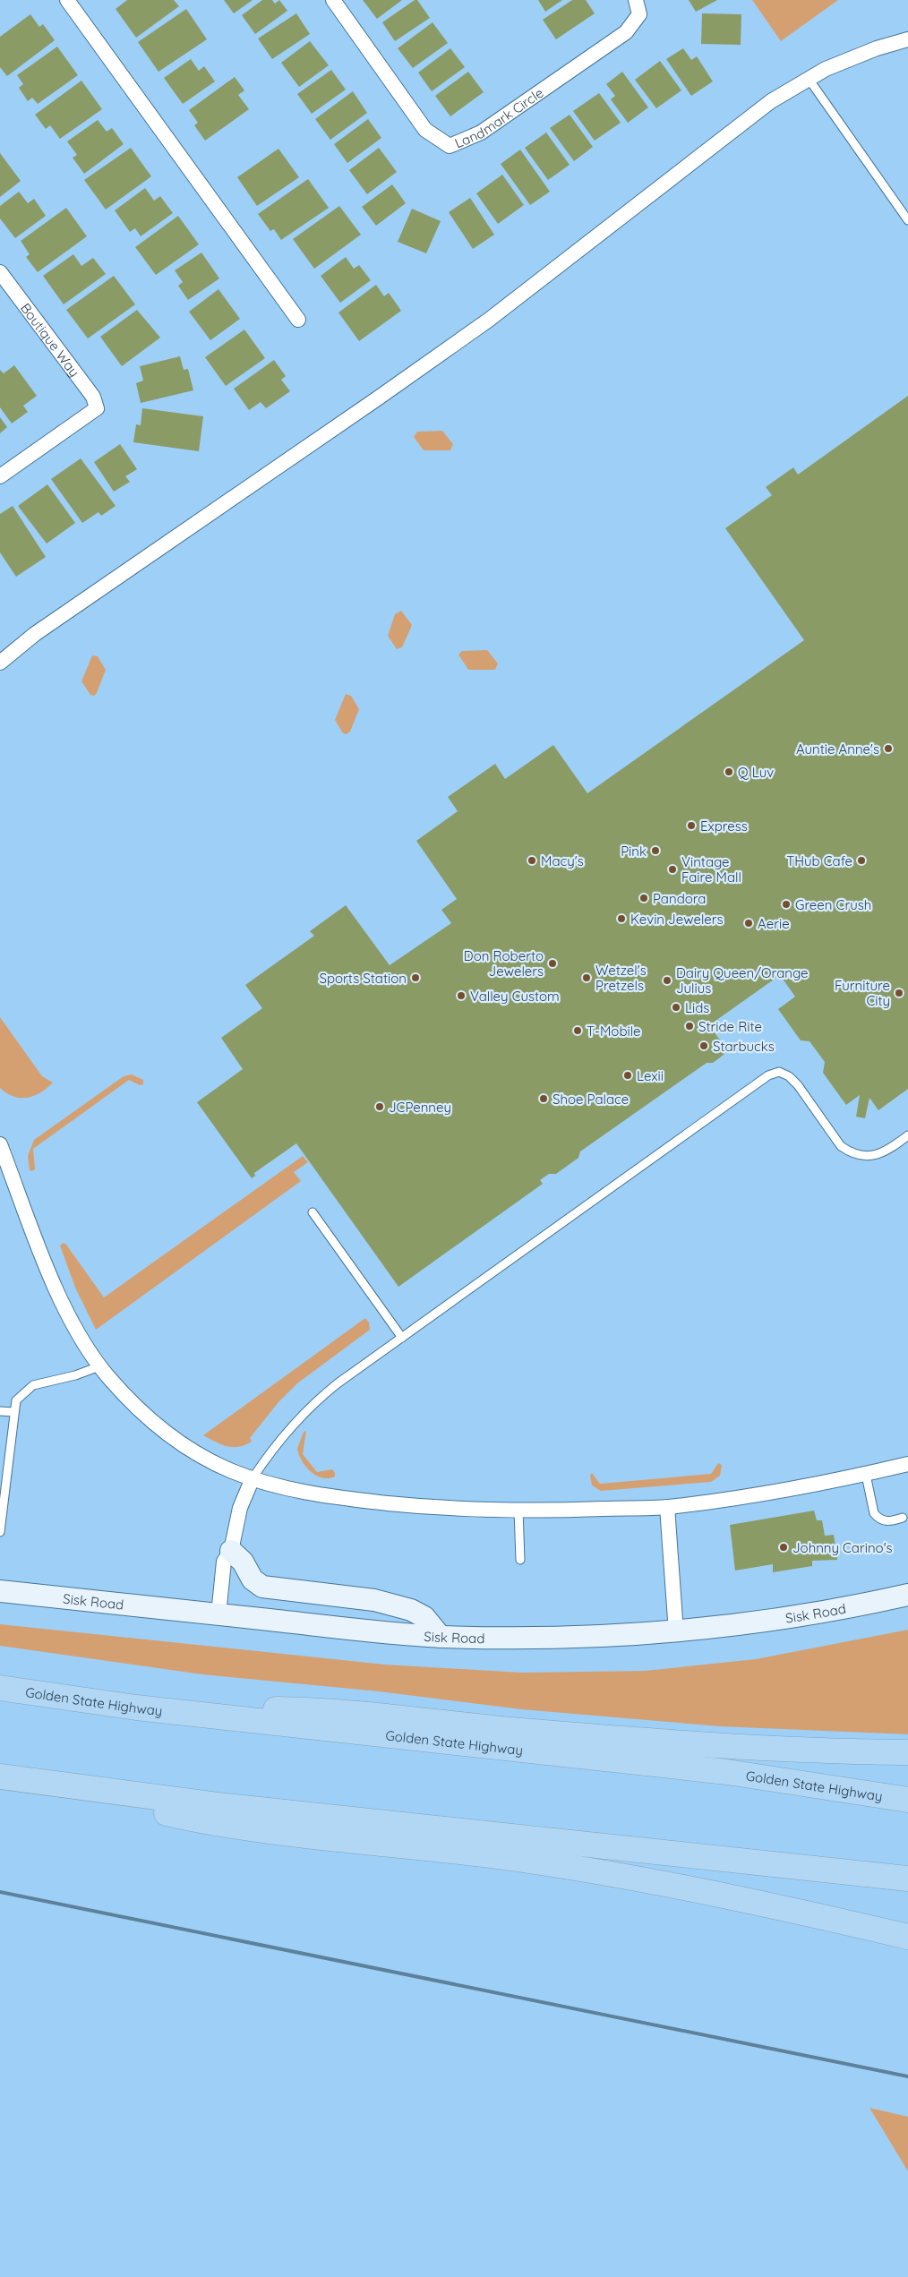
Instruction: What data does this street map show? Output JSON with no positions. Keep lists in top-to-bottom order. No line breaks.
{"streets":{"highway":["Golden State Highway"],"main road":["Sisk Road"],"street":["Landmark Circle","Boutique Way"]},"places":["Auntie Anne's","Q Luv","Express","Pink","Macy's","THub Cafe","Vintage Faire Mall","Pandora","Green Crush","Kevin Jewelers","Aerie","Don Roberto Jewelers","Sports Station","Wetzel's Pretzels","Dairy Queen/Orange Julius","Furniture City","Valley Custom","Lids","Stride Rite","T-Mobile","Starbucks","Lexii","Shoe Palace","JCPenney","Johnny Carino's"]}
